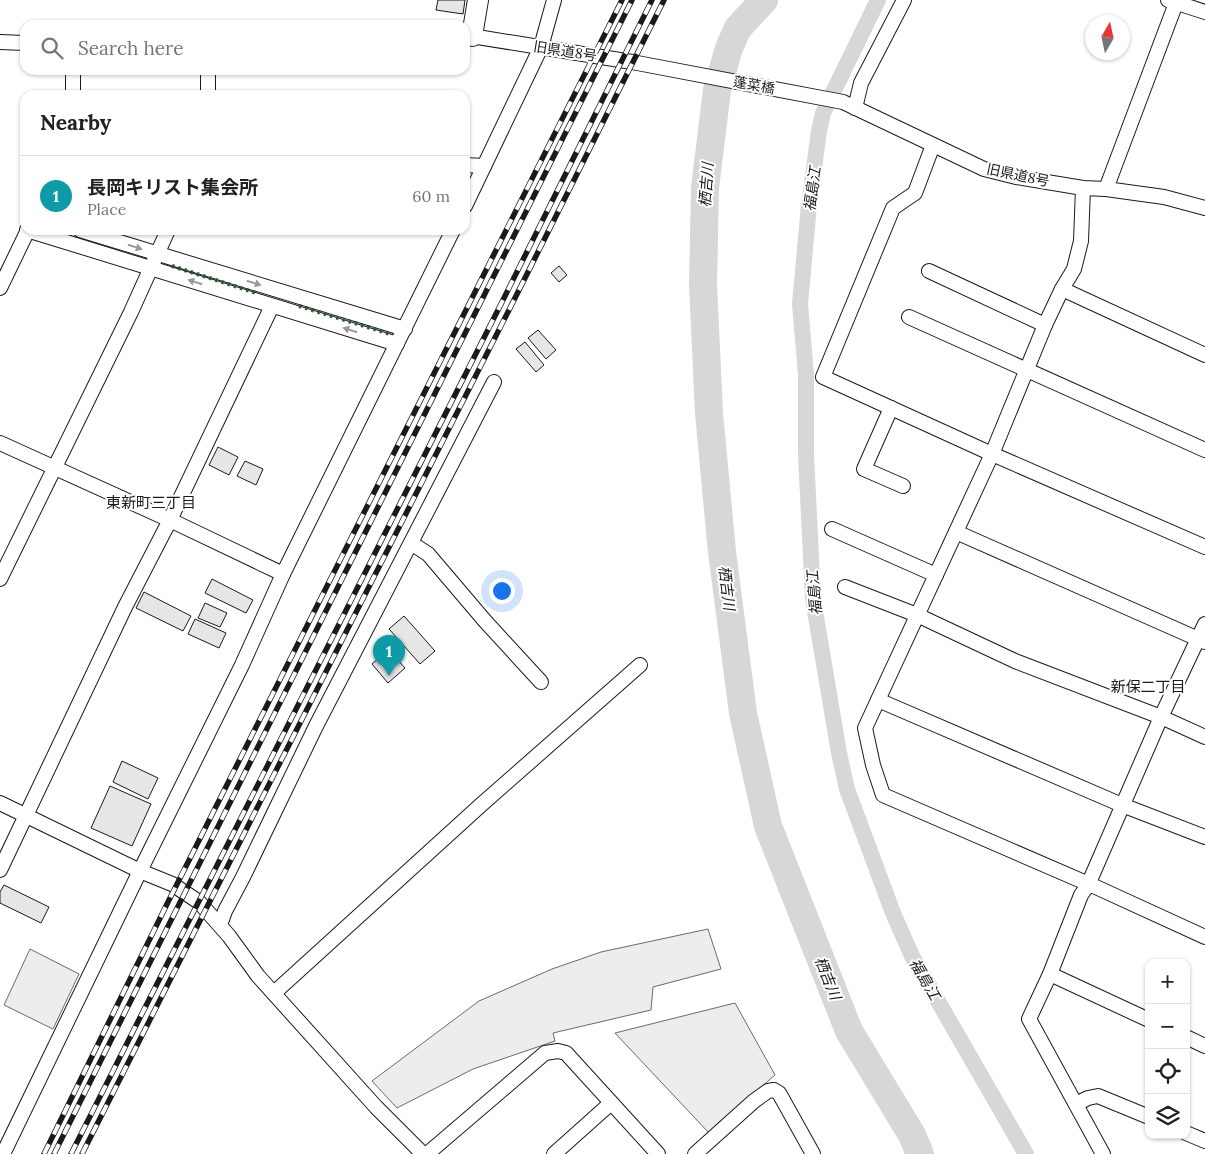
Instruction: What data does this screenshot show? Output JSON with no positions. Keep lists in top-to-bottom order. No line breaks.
{"streets":{"street":["旧県道8号","蓬菜橋"]},"crossings":[["旧県道8号","蓬菜橋"]],"districts":["東新町三丁目","新保二丁目"],"water":["栖吉川","福島江"],"north":"top","page":{"search":"Search here","heading":"Nearby","list":[{"mark":"1","name":"長岡キリスト集会所","note":"Place","value":"60 m"}],"pins":"1","map_buttons":["+","−"]}}
